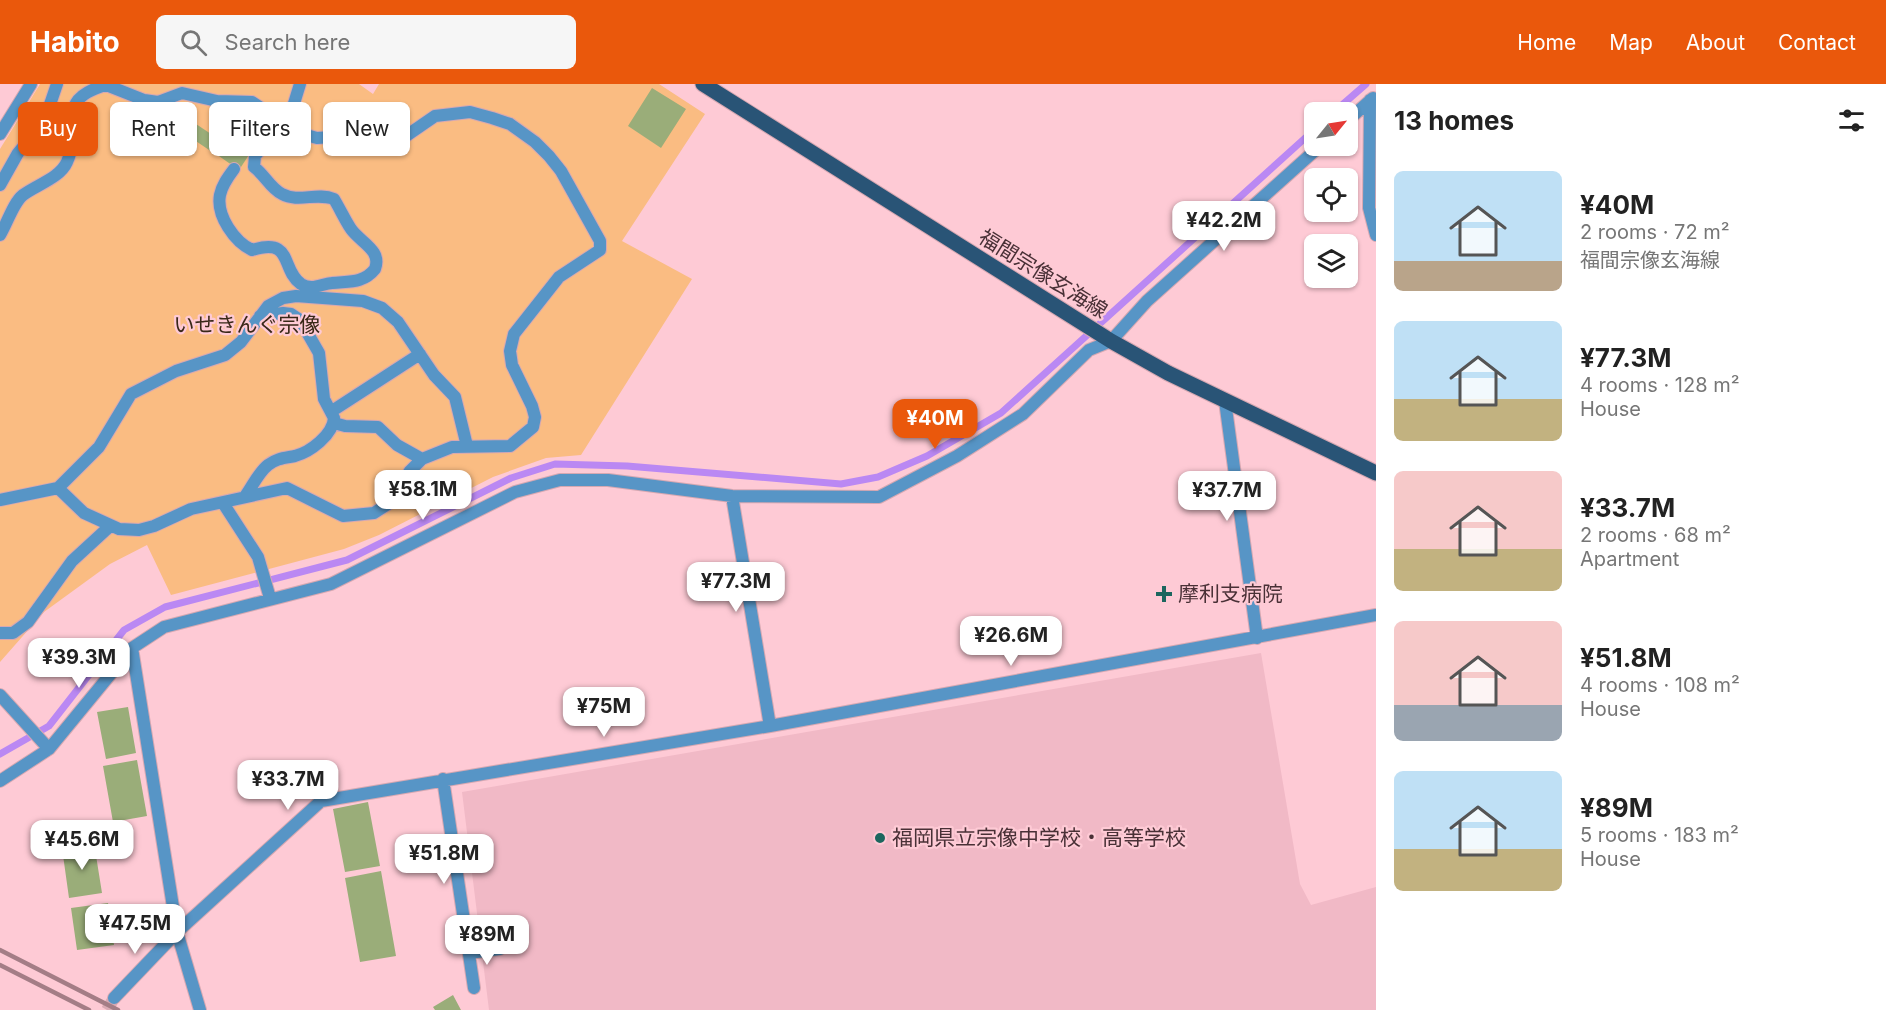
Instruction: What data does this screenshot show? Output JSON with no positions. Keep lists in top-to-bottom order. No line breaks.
{"streets":{"main road":["福間宗像玄海線"]},"parks":["いせきんぐ宗像"],"places":{"health":["摩利支病院"],"other":["福岡県立宗像中学校・高等学校"]},"north":"top right","page":{"header":"Habito","search":"Search here","nav":["Home","Map","About","Contact"],"heading":"13 homes","chip":["Buy","Rent","Filters","New"],"list":[{"name":"¥40M","note":"2 rooms · 72 m² · 福間宗像玄海線"},{"name":"¥77.3M","note":"4 rooms · 128 m² · House"},{"name":"¥33.7M","note":"2 rooms · 68 m² · Apartment"},{"name":"¥51.8M","note":"4 rooms · 108 m² · House"},{"name":"¥89M","note":"5 rooms · 183 m² · House"}],"price":["¥42.2M","¥40M","¥58.1M","¥37.7M","¥77.3M","¥26.6M","¥39.3M","¥75M","¥33.7M","¥45.6M","¥51.8M","¥47.5M","¥89M"]}}
